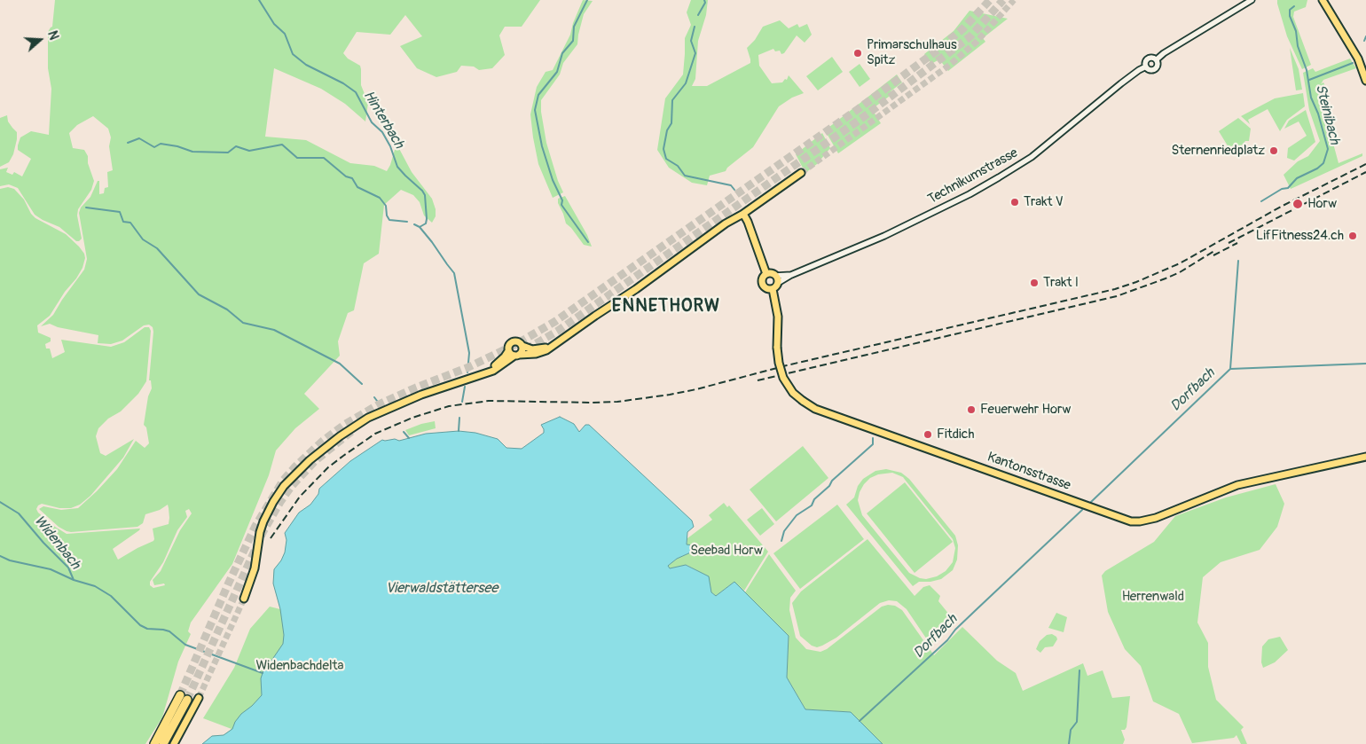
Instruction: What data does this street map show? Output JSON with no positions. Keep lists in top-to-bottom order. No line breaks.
{"streets":{"main road":["Kantonsstrasse"],"street":["Technikumstrasse"]},"crossings":[["Technikumstrasse","Kantonsstrasse"]],"districts":["ENNETHORW"],"water":["Steinibach","Hinterbach","Dorfbach","Widenbach","Vierwaldstättersee"],"parks":["Seebad Horw","Herrenwald","Widenbachdelta"],"places":["Primarschulhaus Spitz","Sternenriedplatz","Trakt V","Horw","LifFitness24.ch","Trakt I","Feuerwehr Horw","Fitdich"],"north":"right"}
